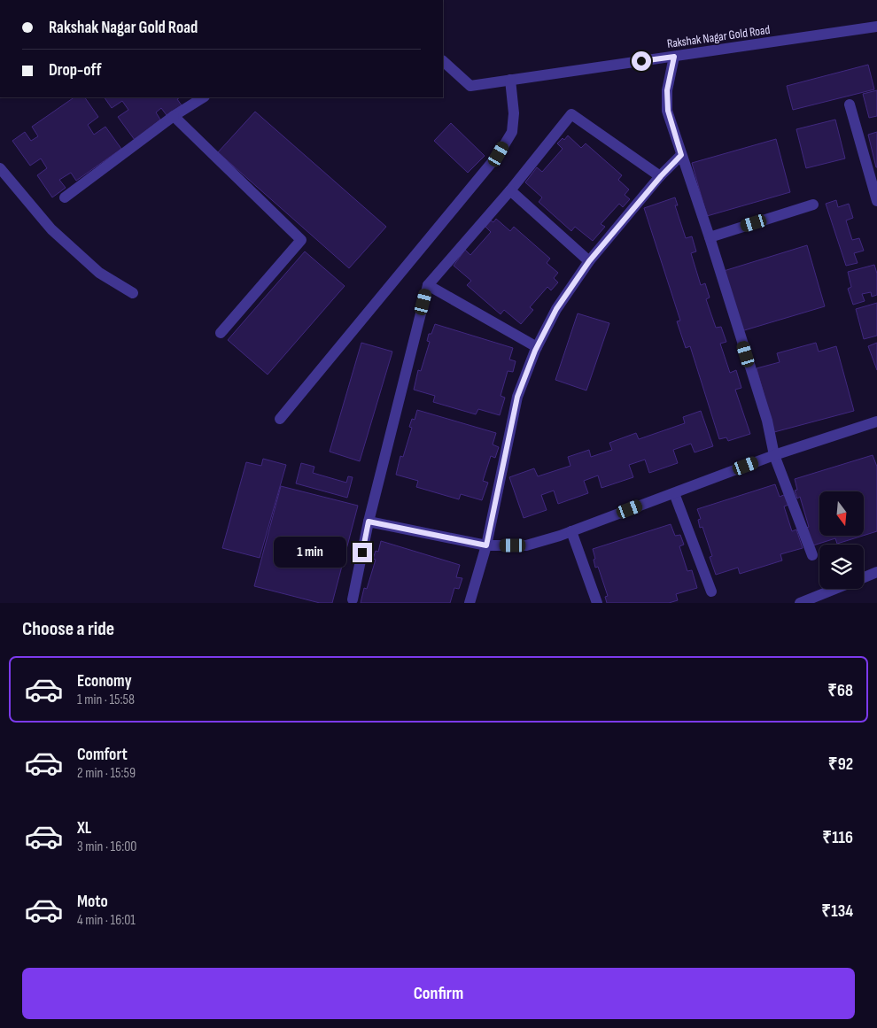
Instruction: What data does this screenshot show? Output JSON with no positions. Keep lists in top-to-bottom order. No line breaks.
{"streets":{"street":["Rakshak Nagar Gold Road"]},"north":"bottom","page":{"banner":["Rakshak Nagar Gold Road","Drop-off"],"bubble":"1 min","heading":"Choose a ride","list":[{"name":"Economy","note":"1 min · 15:58","value":"₹68"},{"name":"Comfort","note":"2 min · 15:59","value":"₹92"},{"name":"XL","note":"3 min · 16:00","value":"₹116"},{"name":"Moto","note":"4 min · 16:01","value":"₹134"}],"buttons":"Confirm"}}
